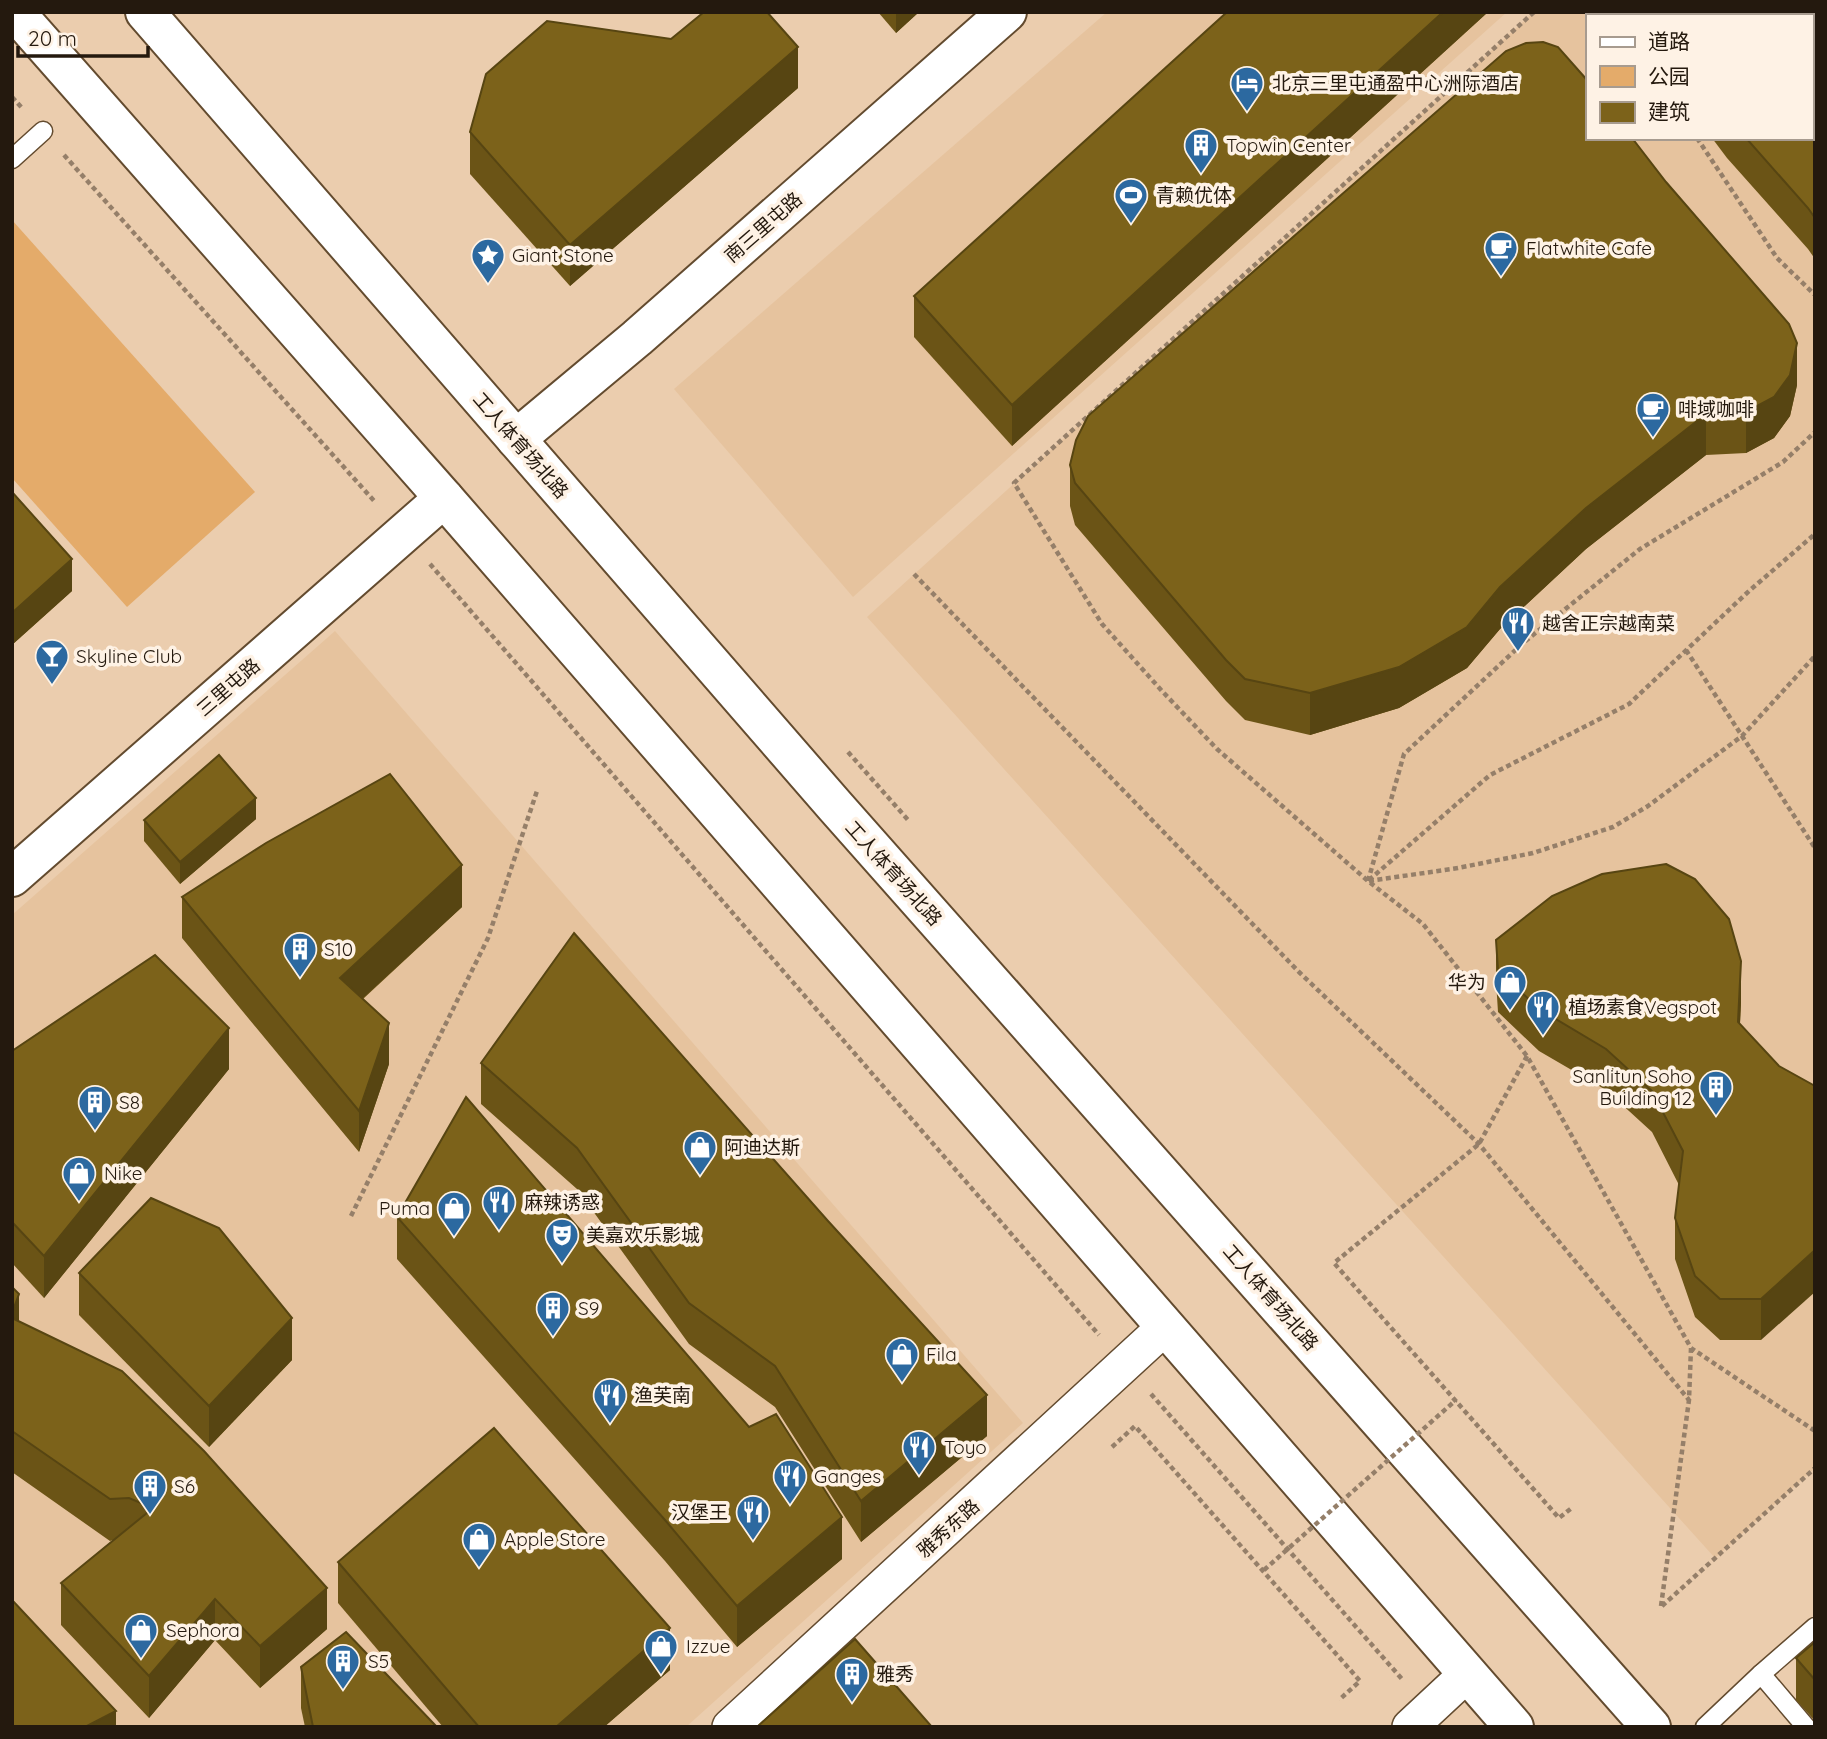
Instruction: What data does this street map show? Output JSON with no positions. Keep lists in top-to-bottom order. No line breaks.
{"streets":{"main road":["南三里屯路","工人体育场北路","三里屯路"],"street":["雅秀东路"]},"crossings":[["南三里屯路","工人体育场北路"]],"places":{"hotel":["北京三里屯通盈中心洲际酒店"],"building":["Topwin Center","S10","Sanlitun Soho Building 12","S8","S9","S6","S5","雅秀"],"sports":["青赖优体"],"cafe":["Flatwhite Cafe","啡域咖啡"],"place":["Giant Stone"],"restaurant":["越舍正宗越南菜","植场素食Vegspot","麻辣诱惑","渔芙南","Toyo","Ganges","汉堡王"],"bar":["Skyline Club"],"shop":["华为","阿迪达斯","Nike","Puma","Fila","Apple Store","Sephora","Izzue"],"theatre":["美嘉欢乐影城"]},"legend":["道路","公园","建筑"],"scale_bar":"20 m"}
